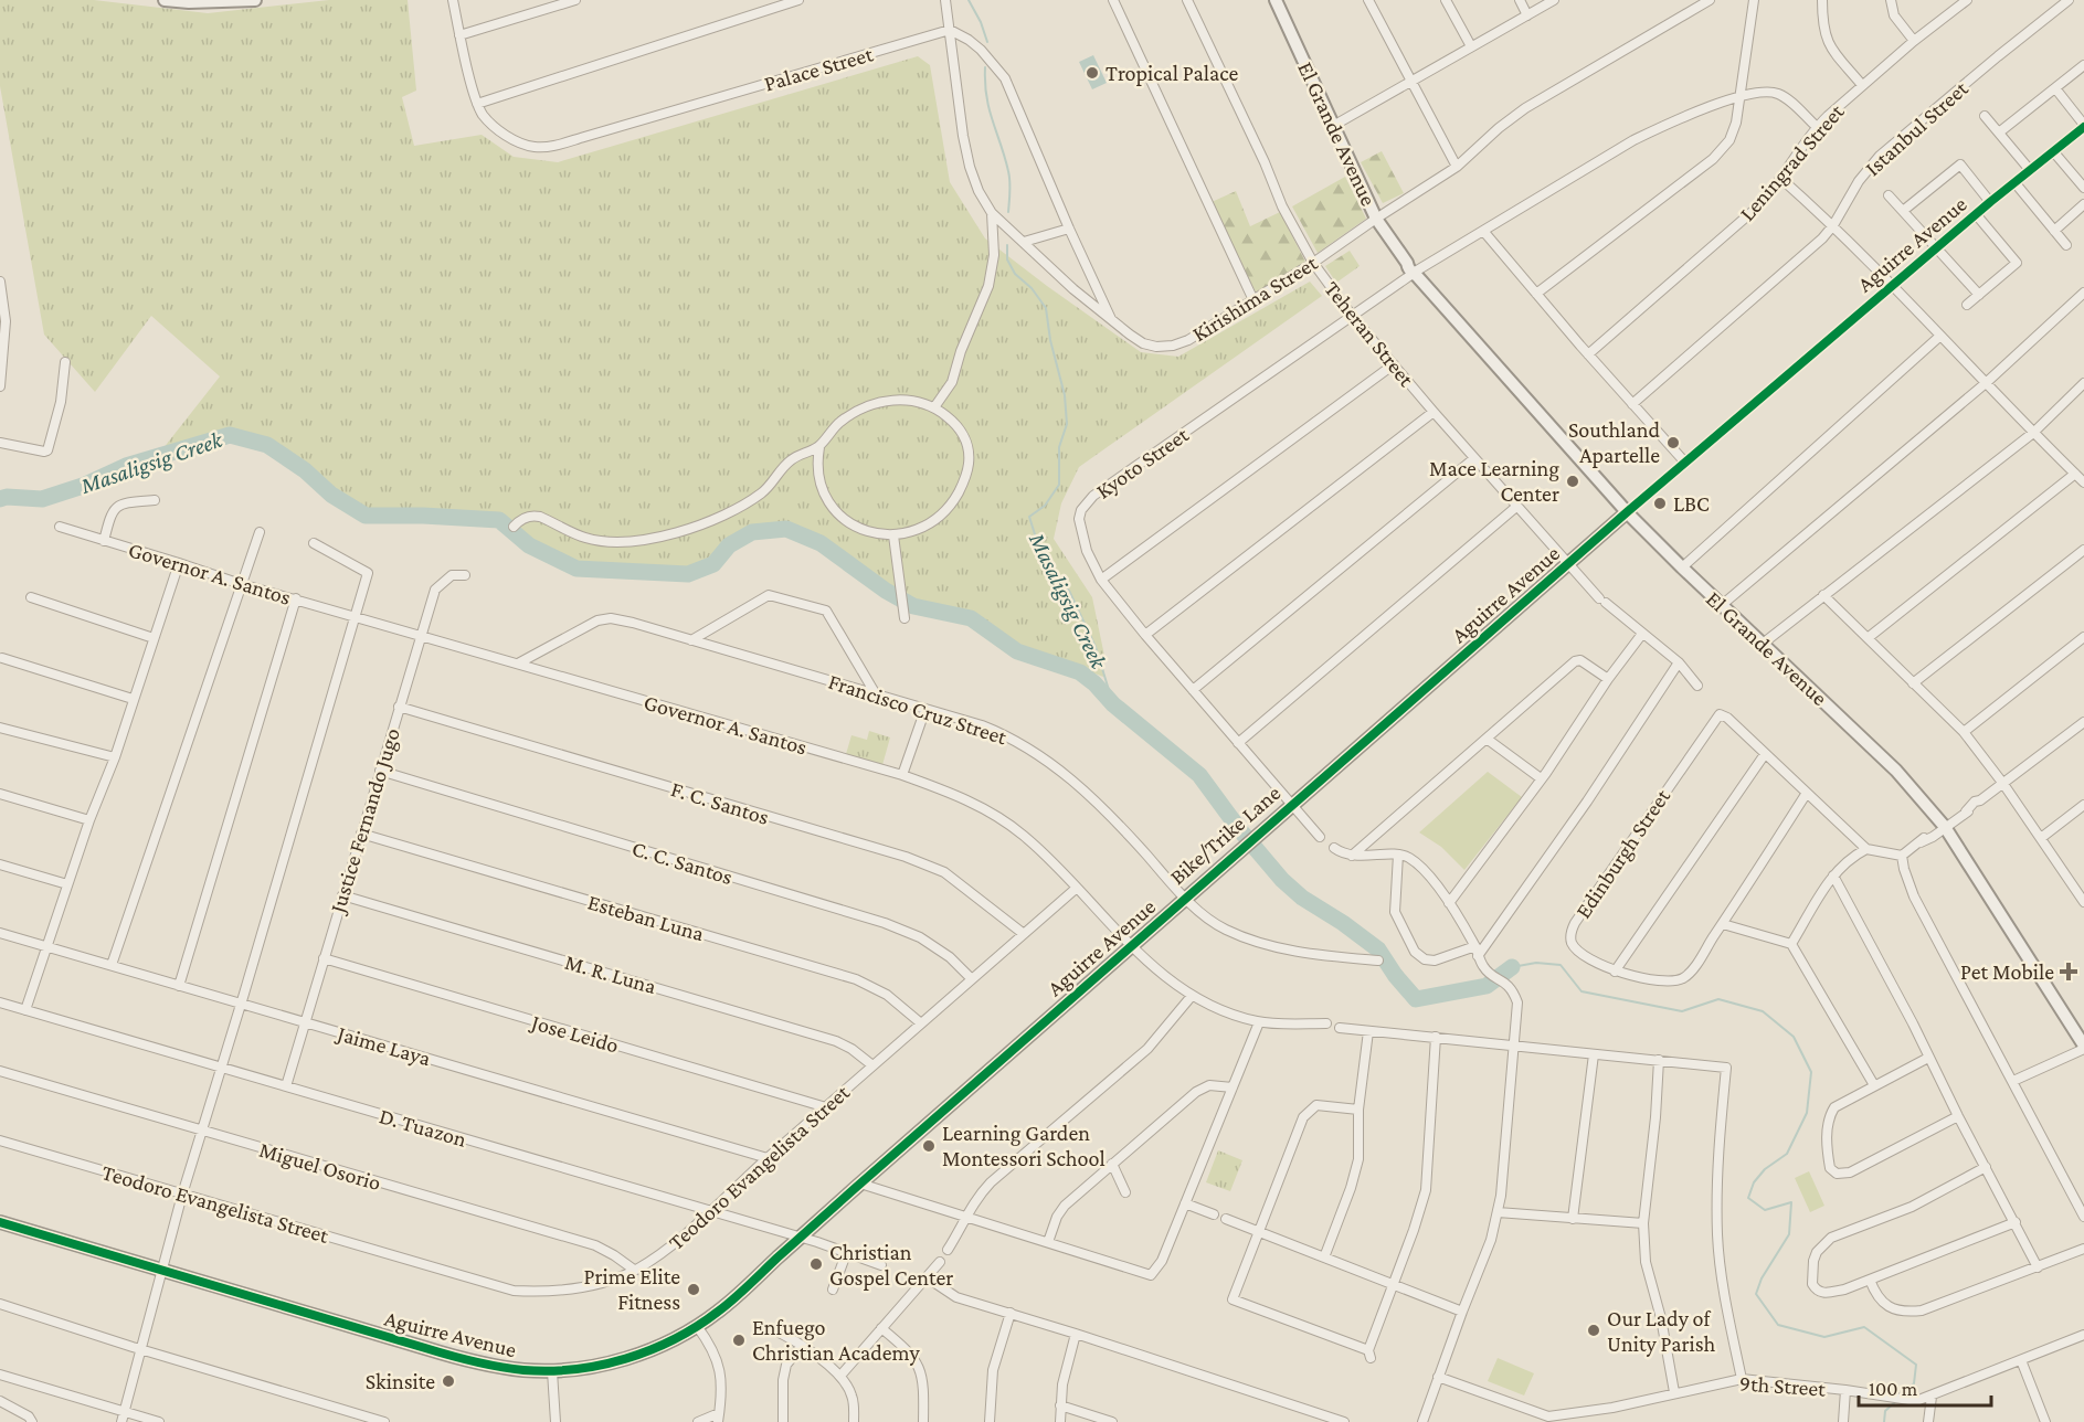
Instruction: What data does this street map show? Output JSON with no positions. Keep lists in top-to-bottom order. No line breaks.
{"streets":{"street":["Palace Street","Istanbul Street","El Grande Avenue","Leningrad Street","Aguirre Avenue","Kirishima Street","Teheran Street","Kyoto Street","Governor A. Santos","Francisco Cruz Street","F. C. Santos","Justice Fernando Jugo","Edinburgh Street","C. C. Santos","Esteban Luna","M. R. Luna","Jose Leido","Jaime Laya","D. Tuazon","Miguel Osorio","Teodoro Evangelista Street","9th Street"],"cycle path":["Bike/Trike Lane"]},"crossings":[["Palace Street","Kirishima Street"],["El Grande Avenue","Aguirre Avenue"],["El Grande Avenue","Kirishima Street"],["El Grande Avenue","Kyoto Street"],["Leningrad Street","Kyoto Street"],["Aguirre Avenue","Teheran Street"],["Aguirre Avenue","Kyoto Street"],["Aguirre Avenue","Governor A. Santos"],["Aguirre Avenue","Francisco Cruz Street"],["Aguirre Avenue","D. Tuazon"],["Kirishima Street","Teheran Street"],["Teheran Street","Kyoto Street"],["Governor A. Santos","Francisco Cruz Street"],["Governor A. Santos","Justice Fernando Jugo"],["Governor A. Santos","Teodoro Evangelista Street"],["F. C. Santos","Justice Fernando Jugo"],["F. C. Santos","Teodoro Evangelista Street"],["Justice Fernando Jugo","C. C. Santos"],["Justice Fernando Jugo","Esteban Luna"],["Justice Fernando Jugo","M. R. Luna"],["Justice Fernando Jugo","Jose Leido"],["Justice Fernando Jugo","Jaime Laya"],["Justice Fernando Jugo","D. Tuazon"],["C. C. Santos","Teodoro Evangelista Street"],["Esteban Luna","Teodoro Evangelista Street"],["M. R. Luna","Teodoro Evangelista Street"],["Jose Leido","Teodoro Evangelista Street"],["Jaime Laya","Teodoro Evangelista Street"],["D. Tuazon","Teodoro Evangelista Street"],["Miguel Osorio","Teodoro Evangelista Street"]],"water":["Masaligsig Creek"],"places":{"other":["Tropical Palace","Southland Apartelle","Mace Learning Center","LBC","Learning Garden Montessori School","Christian Gospel Center","Prime Elite Fitness","Our Lady of Unity Parish","Enfuego Christian Academy","Skinsite"],"health":["Pet Mobile"]},"scale_bar":"100 m"}
